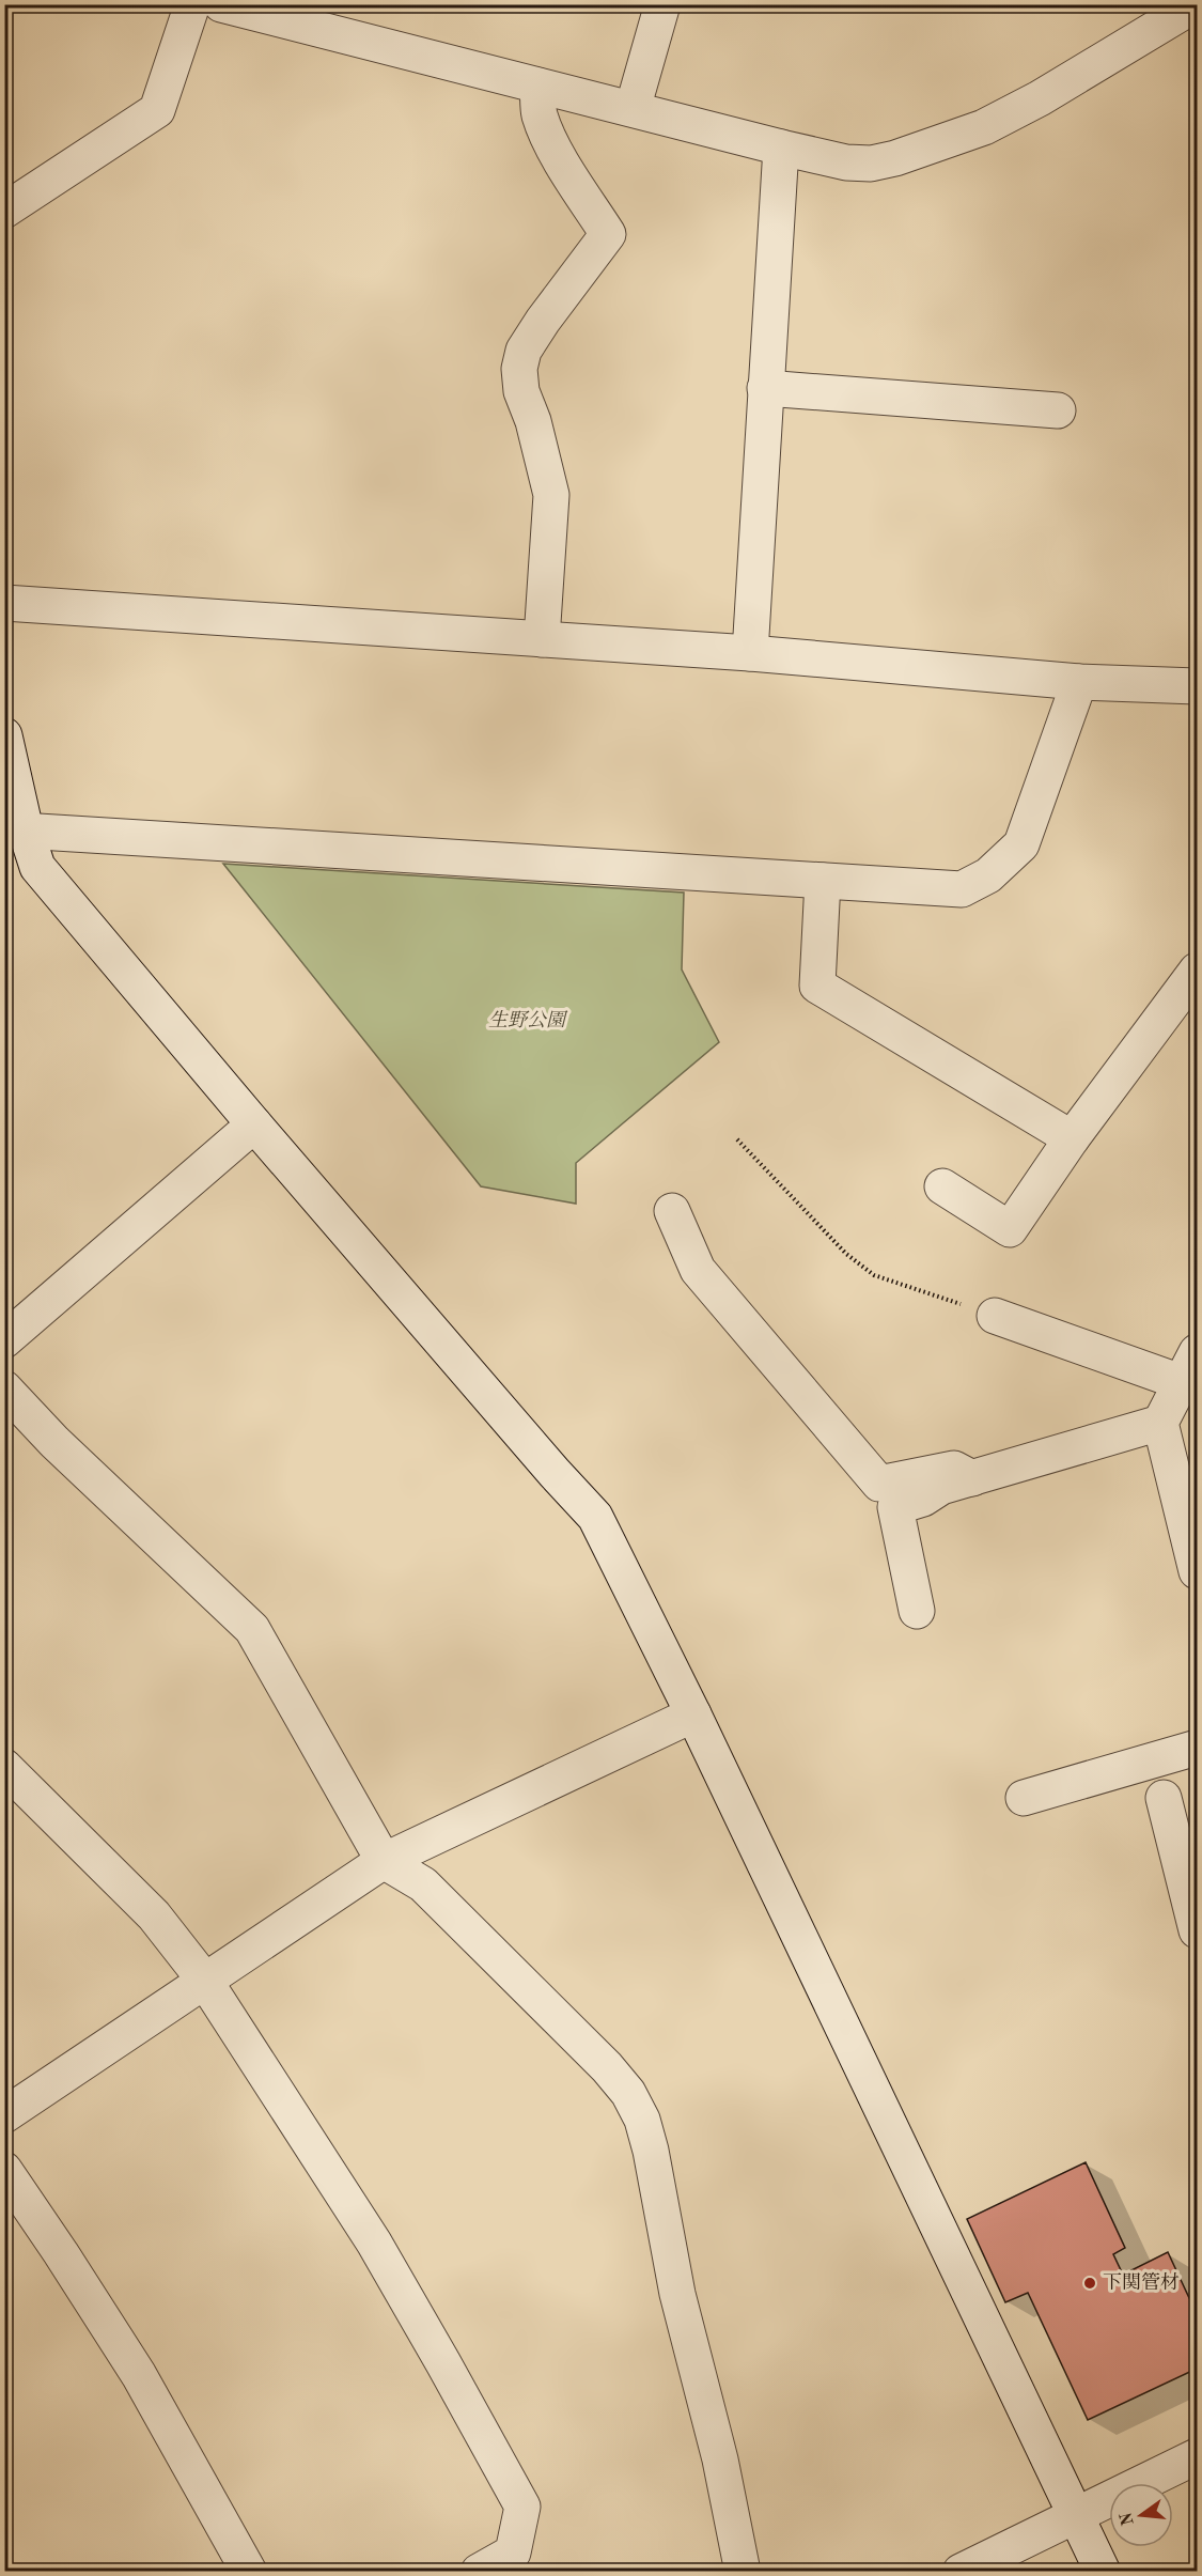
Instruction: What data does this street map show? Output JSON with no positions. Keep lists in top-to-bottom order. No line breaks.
{"parks":["生野公園"],"places":["下関管材"],"north":"left"}
